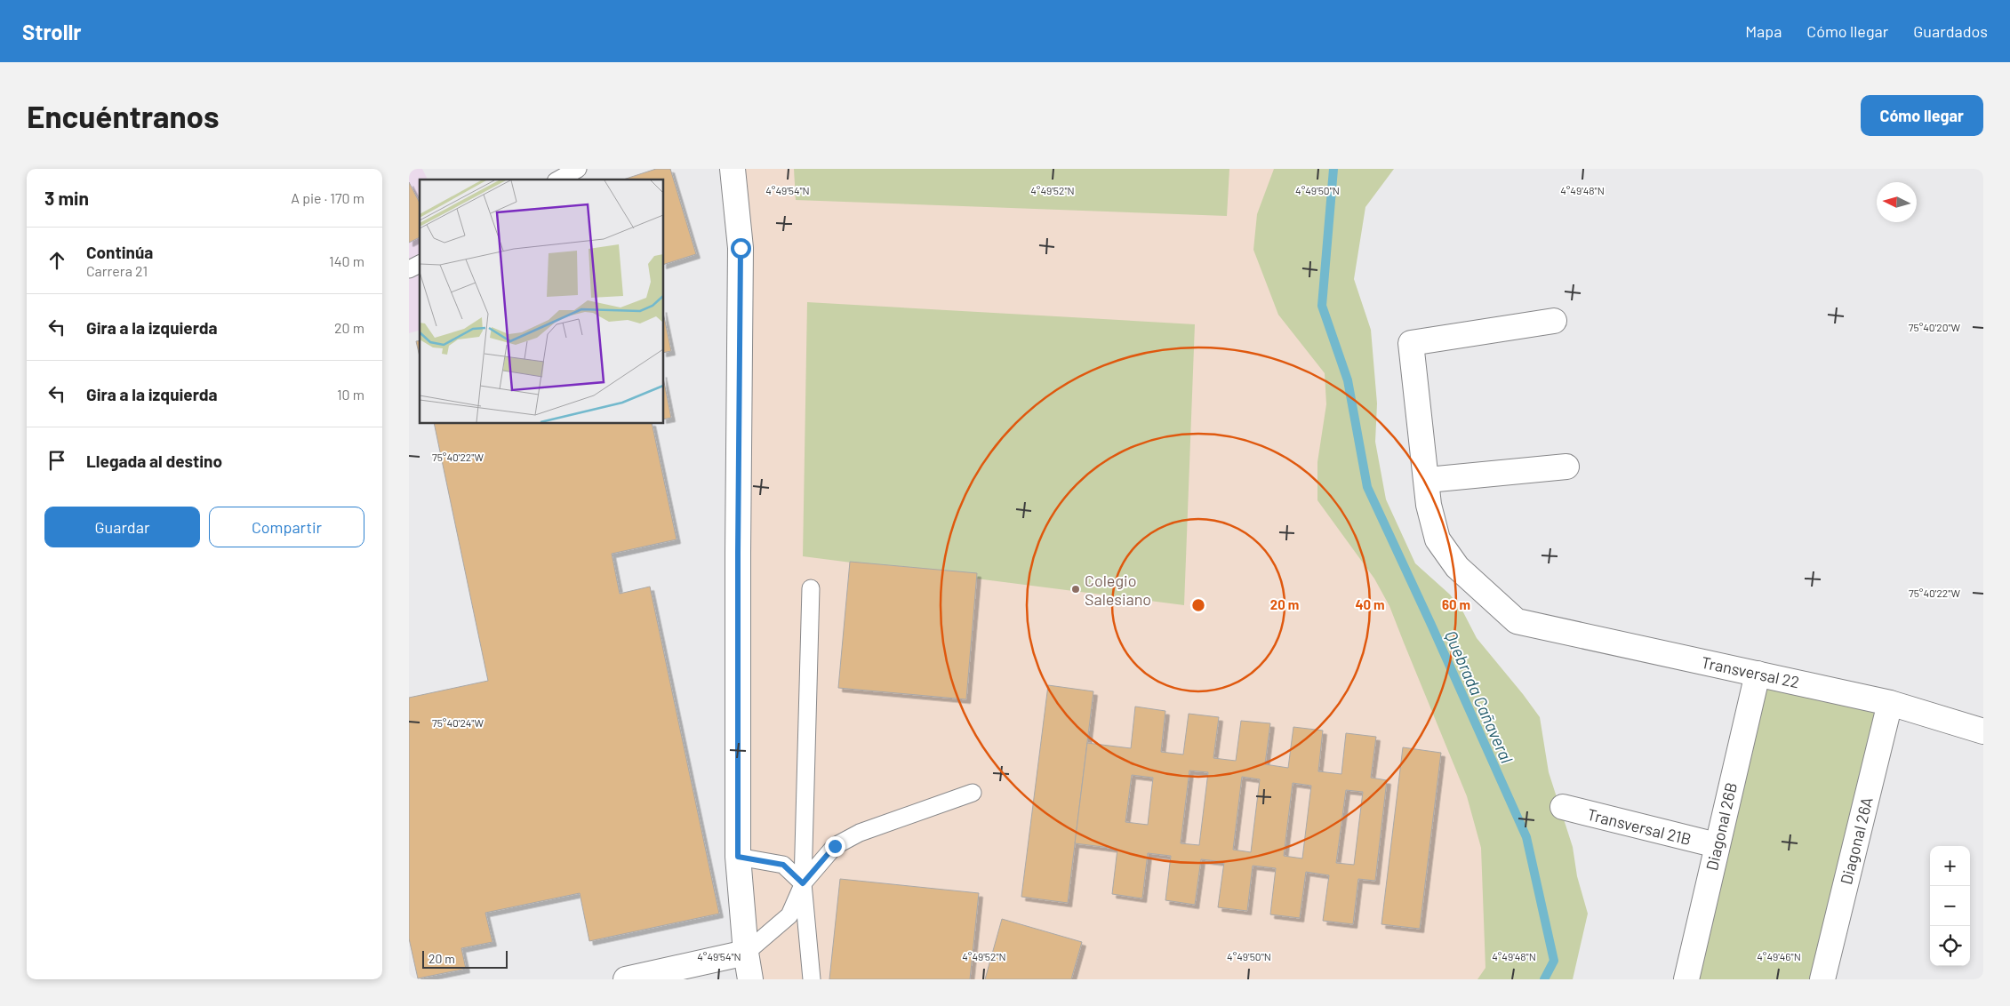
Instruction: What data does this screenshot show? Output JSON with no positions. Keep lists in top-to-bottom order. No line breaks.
{"streets":{"street":["Transversal 22","Transversal 21B","Diagonal 26B","Diagonal 26A"]},"crossings":[["Transversal 22","Diagonal 26B"],["Transversal 22","Diagonal 26A"],["Transversal 21B","Diagonal 26B"]],"water":["Quebrada Cañaveral"],"places":["Colegio Salesiano"],"scale_bar":"20 m","north":"left","page":{"header":"Strollr","nav":["Mapa","Cómo llegar","Guardados"],"buttons":["Cómo llegar",["Guardar","Compartir"]],"title":"Encuéntranos","heading":["3 min","A pie · 170 m"],"list":[["Continúa","Carrera 21","140 m"],["Gira a la izquierda","20 m"],["Gira a la izquierda","10 m"],"Llegada al destino"],"map_buttons":["+","−"],"scale":"20 m"},"coordinates":["4°49'54\"N","4°49'52\"N","4°49'50\"N","4°49'48\"N","75°40'20\"W","75°40'22\"W","75°40'24\"W","4°49'46\"N"],"rings":["20 m","40 m","60 m"]}
